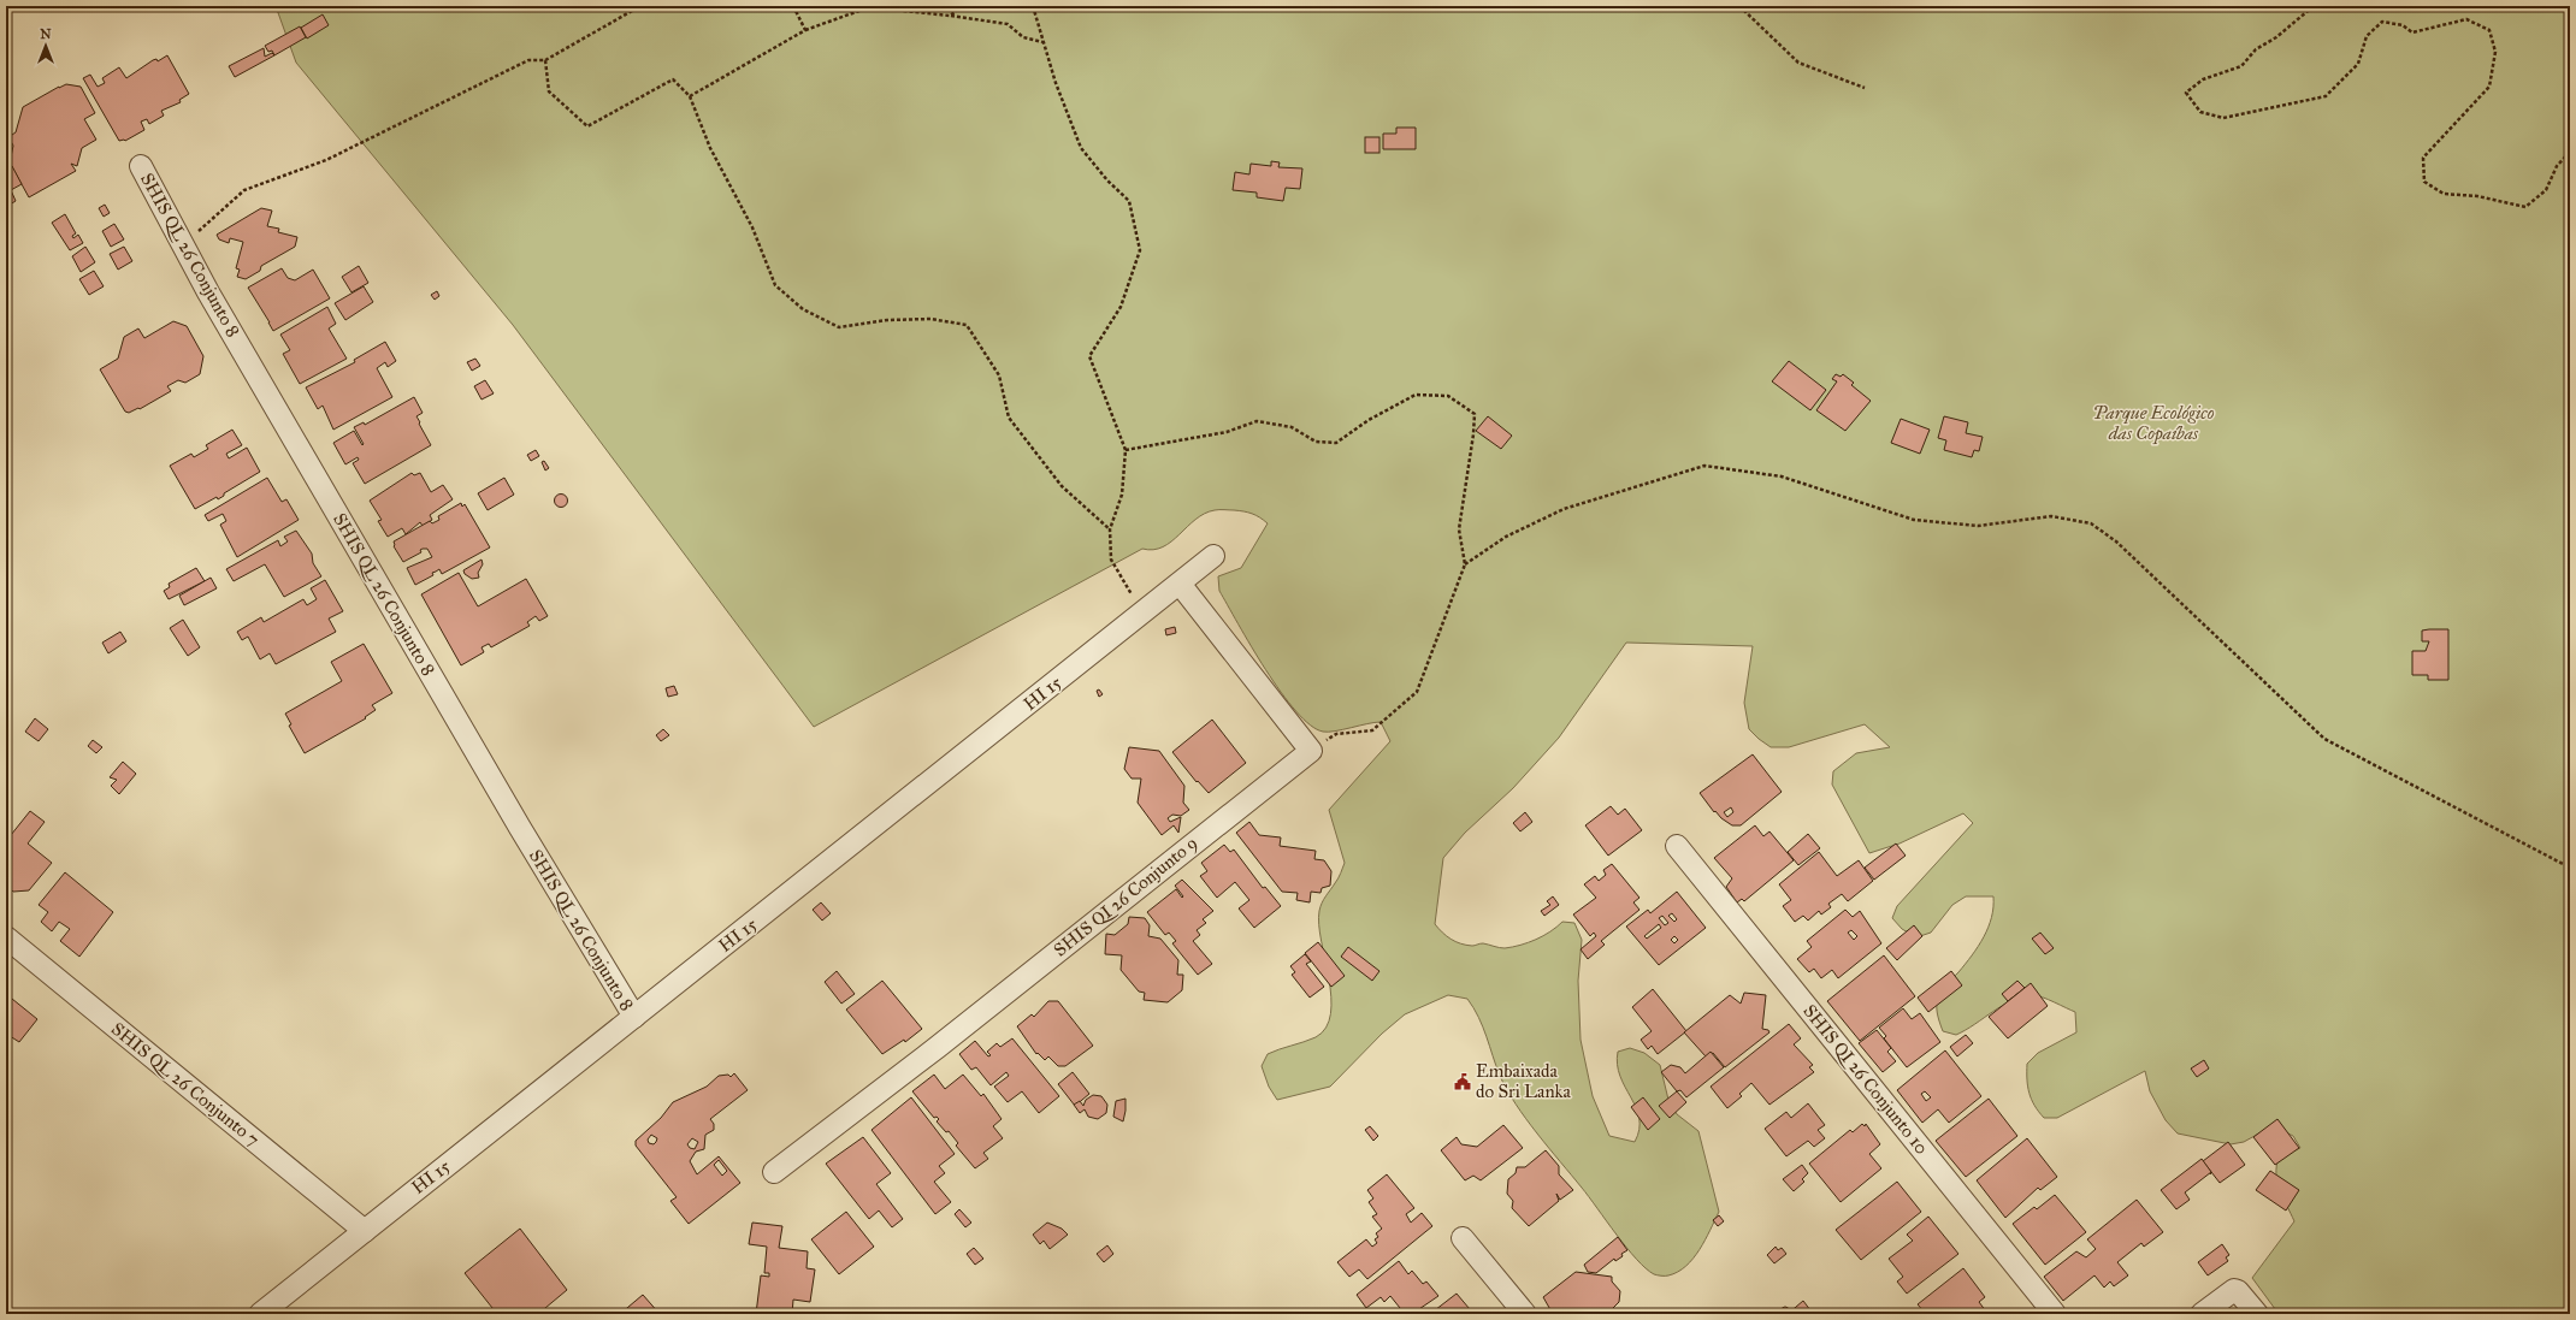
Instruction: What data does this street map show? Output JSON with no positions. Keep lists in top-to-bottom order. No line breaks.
{"streets":{"street":["SHIS QL 26 Conjunto 8","HI 15","SHIS QI 26 Conjunto 9","SHIS QI 26 Conjunto 10","SHIS QL 26 Conjunto 7"]},"crossings":[["SHIS QL 26 Conjunto 8","HI 15"],["HI 15","SHIS QL 26 Conjunto 7"]],"parks":["Parque Ecológico das Copaíbas"],"places":{"public building":["Embaixada do Sri Lanka"]},"north":"top"}
